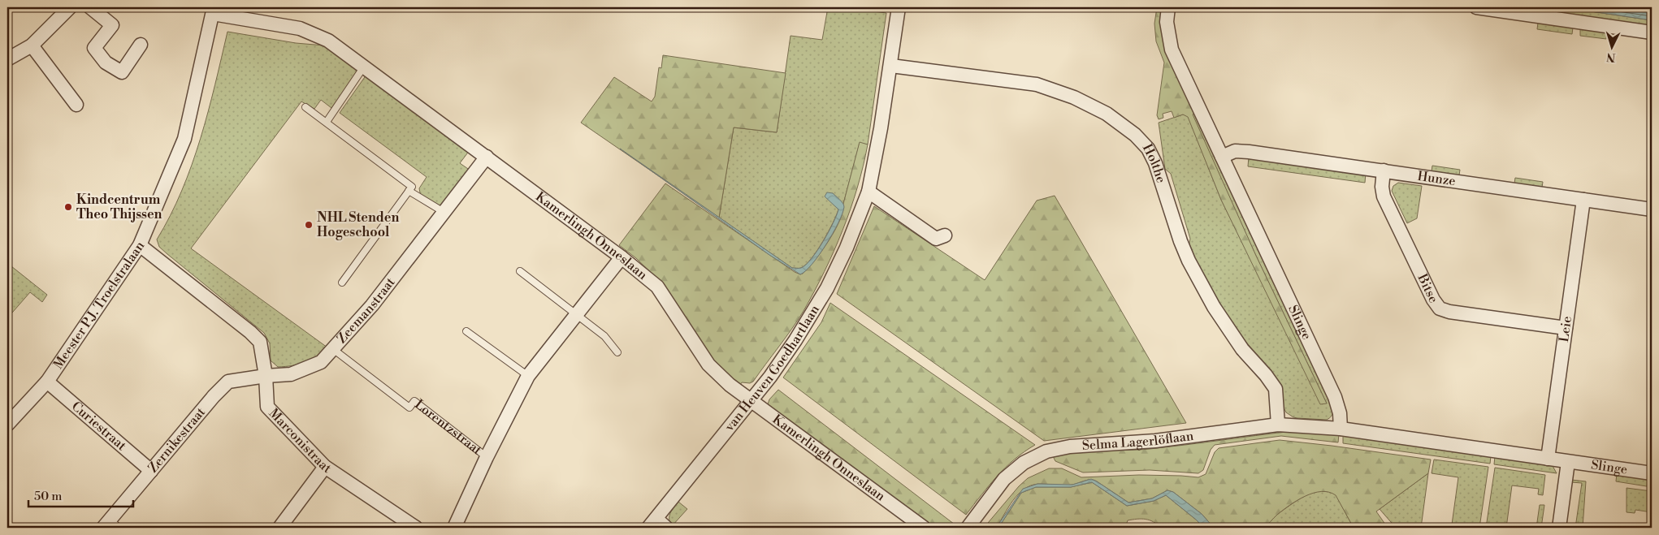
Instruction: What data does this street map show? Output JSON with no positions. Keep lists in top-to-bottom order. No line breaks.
{"streets":{"street":["Holthe","Hunze","Kamerlingh Onneslaan","Bitse","Meester P.J. Troelstralaan","Zeemanstraat","Slinge","Leie","van Heuven Goedhartlaan","Curiestraat","Lorentzstraat","Zernikestraat","Marconistraat","Selma Lagerlöflaan"]},"crossings":[["Holthe","van Heuven Goedhartlaan"],["Holthe","Selma Lagerlöflaan"],["Hunze","Bitse"],["Hunze","Slinge"],["Hunze","Leie"],["Kamerlingh Onneslaan","Meester P.J. Troelstralaan"],["Kamerlingh Onneslaan","Zeemanstraat"],["Kamerlingh Onneslaan","van Heuven Goedhartlaan"],["Kamerlingh Onneslaan","Lorentzstraat"],["Bitse","Leie"],["Meester P.J. Troelstralaan","Curiestraat"],["Meester P.J. Troelstralaan","Marconistraat"],["Zeemanstraat","Lorentzstraat"],["Zeemanstraat","Zernikestraat"],["Zeemanstraat","Marconistraat"],["Slinge","Leie"],["Slinge","Selma Lagerlöflaan"],["Curiestraat","Zernikestraat"],["Zernikestraat","Marconistraat"]],"places":["Kindcentrum Theo Thijssen","NHL Stenden Hogeschool"],"scale_bar":"50 m","north":"bottom"}
